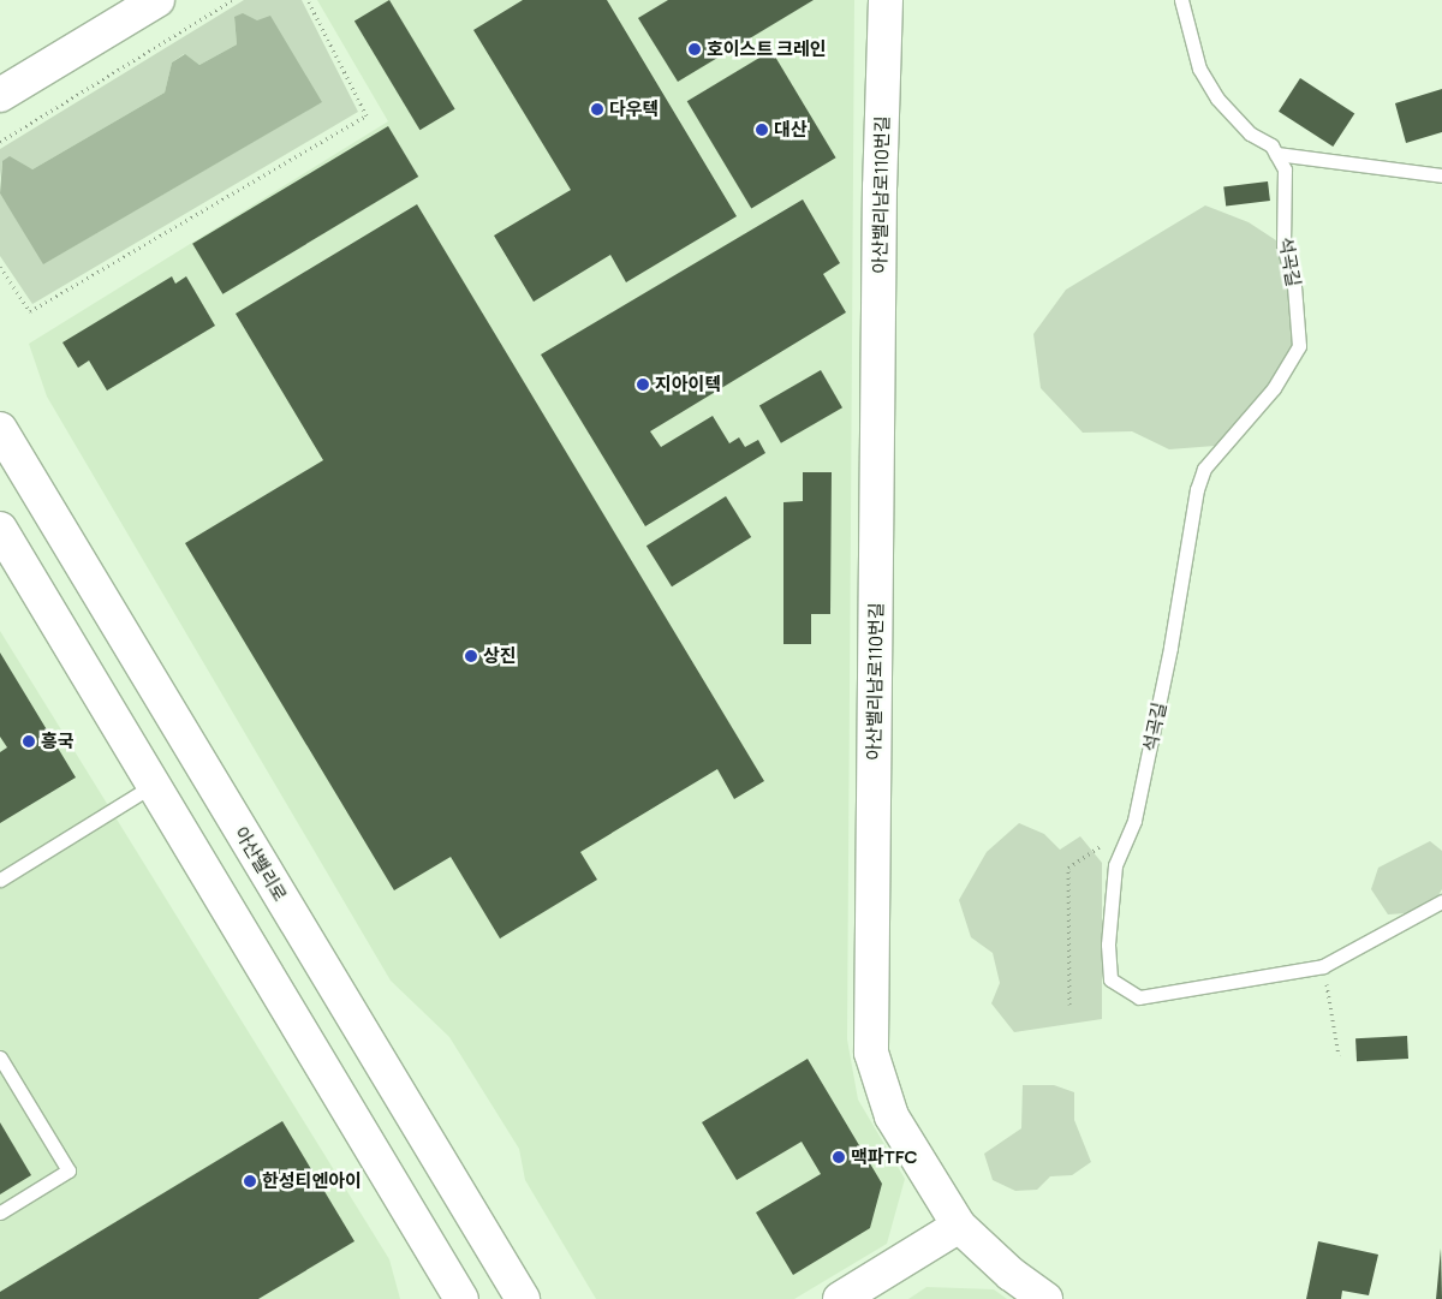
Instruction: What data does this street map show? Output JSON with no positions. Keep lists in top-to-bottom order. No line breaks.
{"streets":{"street":["아산밸리남로110번길","아산밸리로"],"lane":["석곡길"]},"places":["호이스트 크레인","다우텍","대산","지아이텍","상진","흥국","맥파TFC","한성티엔아이"]}
